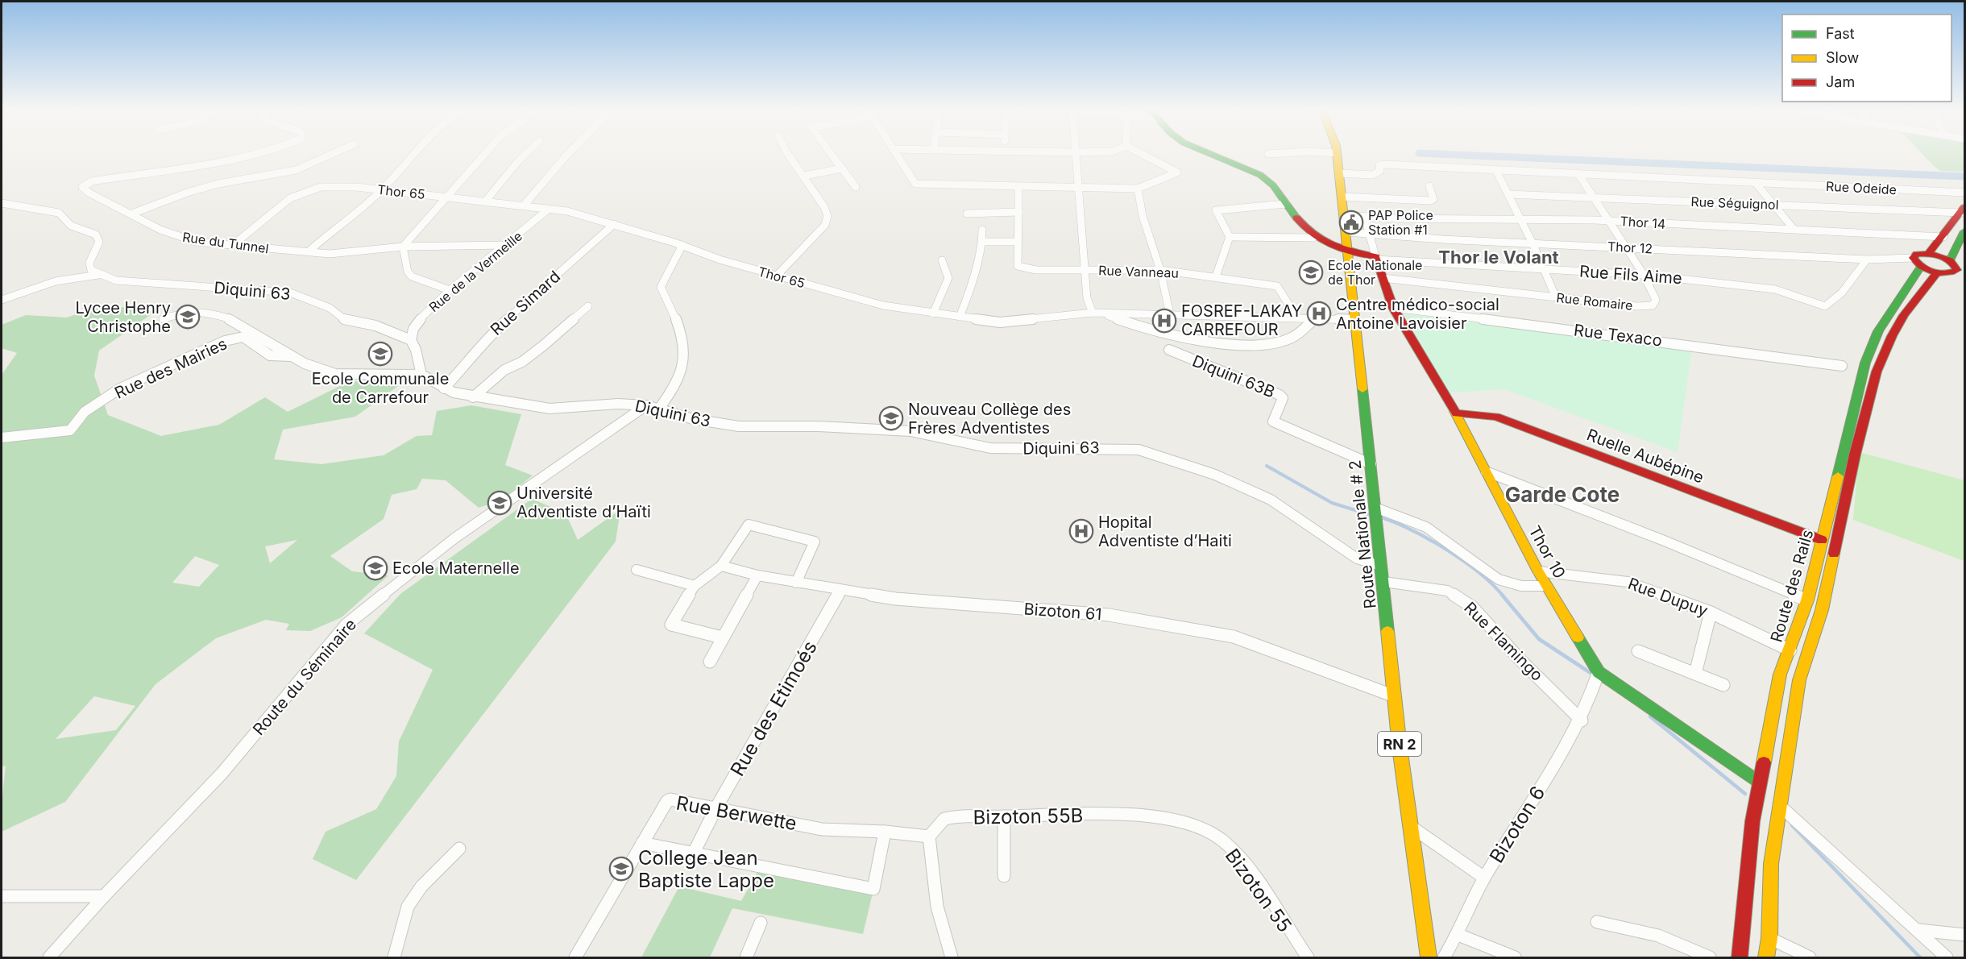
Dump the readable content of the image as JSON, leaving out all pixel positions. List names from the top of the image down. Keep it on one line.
{"streets":{"main road":["Ruelle Aubépine","Route Nationale # 2","Thor 10","Route des Rails","RN 2"],"street":["Rue Odeide","Thor 65","Rue Séguignol","Thor 14","Rue du Tunnel","Thor 12","Rue de la Vermeille","Rue Vanneau","Rue Fils Aime","Diquini 63","Rue Romaire","Rue Simard","Rue Texaco","Rue des Mairies","Diquini 63B","Rue Dupuy","Bizoton 61","Rue Flamingo","Route du Séminaire","Rue des Etimoés","Rue Berwette","Bizoton 55B","Bizoton 6","Bizoton 55"]},"crossings":[["Rue Odeide","Rue Romaire"],["Rue Odeide","Route Nationale # 2"],["Thor 65","Rue du Tunnel"],["Thor 65","Rue de la Vermeille"],["Thor 65","Rue Vanneau"],["Thor 65","Rue Simard"],["Thor 65","Route Nationale # 2"],["Rue Séguignol","Rue Romaire"],["Thor 14","Rue Romaire"],["Thor 14","Route Nationale # 2"],["Thor 14","Thor 10"],["Rue du Tunnel","Rue de la Vermeille"],["Thor 12","Rue Fils Aime"],["Thor 12","Rue Romaire"],["Thor 12","Route Nationale # 2"],["Thor 12","Thor 10"],["Rue de la Vermeille","Diquini 63"],["Rue Fils Aime","Rue Romaire"],["Rue Fils Aime","Thor 10"],["Diquini 63","Rue Simard"],["Diquini 63","Route Nationale # 2"],["Diquini 63","Route du Séminaire"],["Rue Romaire","Thor 10"],["Rue Texaco","Thor 10"],["Diquini 63B","Route Nationale # 2"],["Ruelle Aubépine","Thor 10"],["Ruelle Aubépine","Route des Rails"],["Route Nationale # 2","Bizoton 61"],["Route Nationale # 2","Rue Flamingo"],["Thor 10","Route des Rails"],["Thor 10","Rue Dupuy"],["Thor 10","Bizoton 6"],["Route des Rails","Rue Dupuy"],["Bizoton 61","Rue des Etimoés"],["Rue Flamingo","Bizoton 6"],["Rue des Etimoés","Rue Berwette"],["Rue Berwette","Bizoton 55B"],["Bizoton 55B","Bizoton 55"]],"districts":["Thor le Volant","Garde Cote"],"places":{"public building":["PAP Police Station #1"],"school or university":["Ecole Nationale de Thor","Lycee Henry Christophe","Ecole Communale de Carrefour","Nouveau Collège des Frères Adventistes","Université Adventiste d’Haïti","Ecole Maternelle","College Jean Baptiste Lappe"],"hospital":["Centre médico-social Antoine Lavoisier","FOSREF-LAKAY CARREFOUR","Hopital Adventiste d’Haiti"]},"legend":["Fast","Slow","Jam"]}
